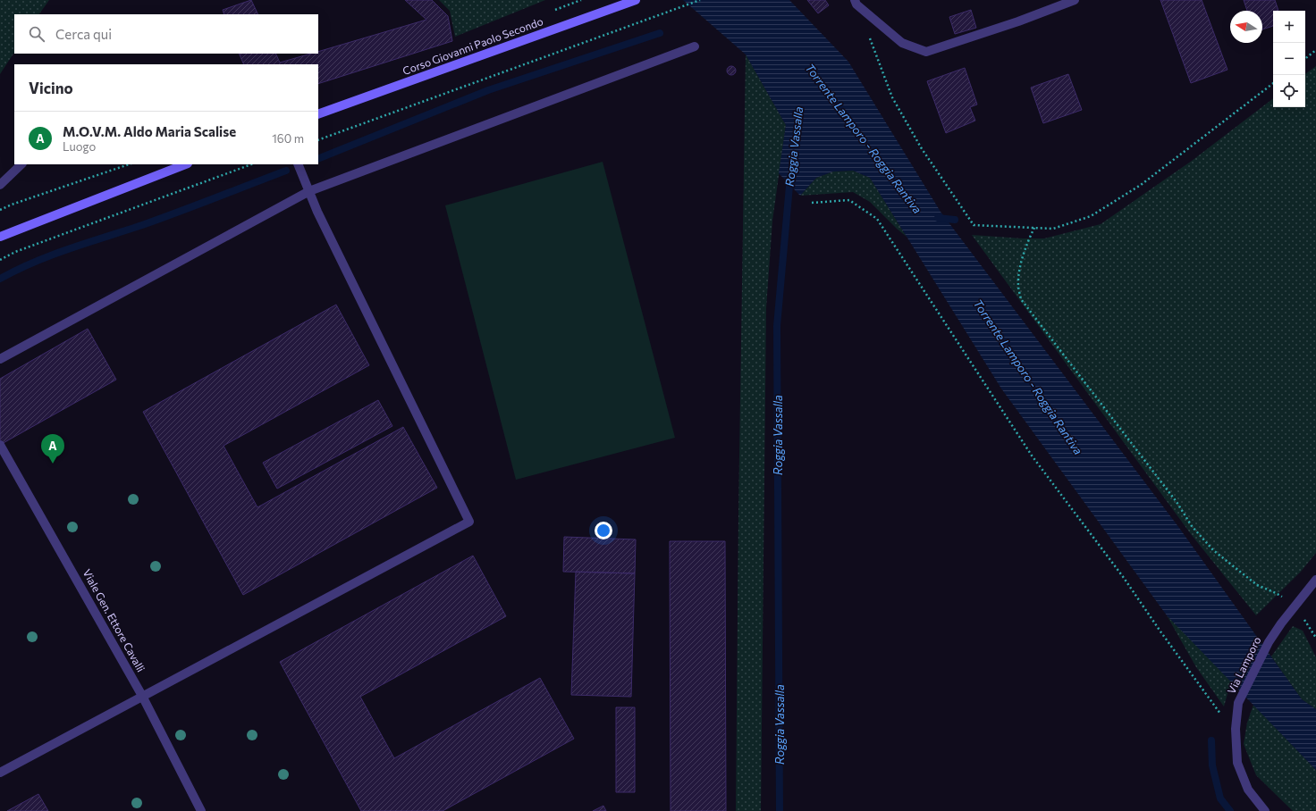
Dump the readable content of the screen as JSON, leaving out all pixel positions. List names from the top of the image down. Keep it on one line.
{"streets":{"main road":["Corso Giovanni Paolo Secondo"],"street":["Viale Gen. Ettore Cavalli","Via Lamporo"]},"water":["Torrente Lamporo - Roggia Rantiva","Roggia Vassalla"],"north":"left","page":{"map_buttons":["+","−"],"search":"Cerca qui","heading":"Vicino","list":[{"mark":"A","name":"M.O.V.M. Aldo Maria Scalise","note":"Luogo","value":"160 m"}],"pins":"A"}}
